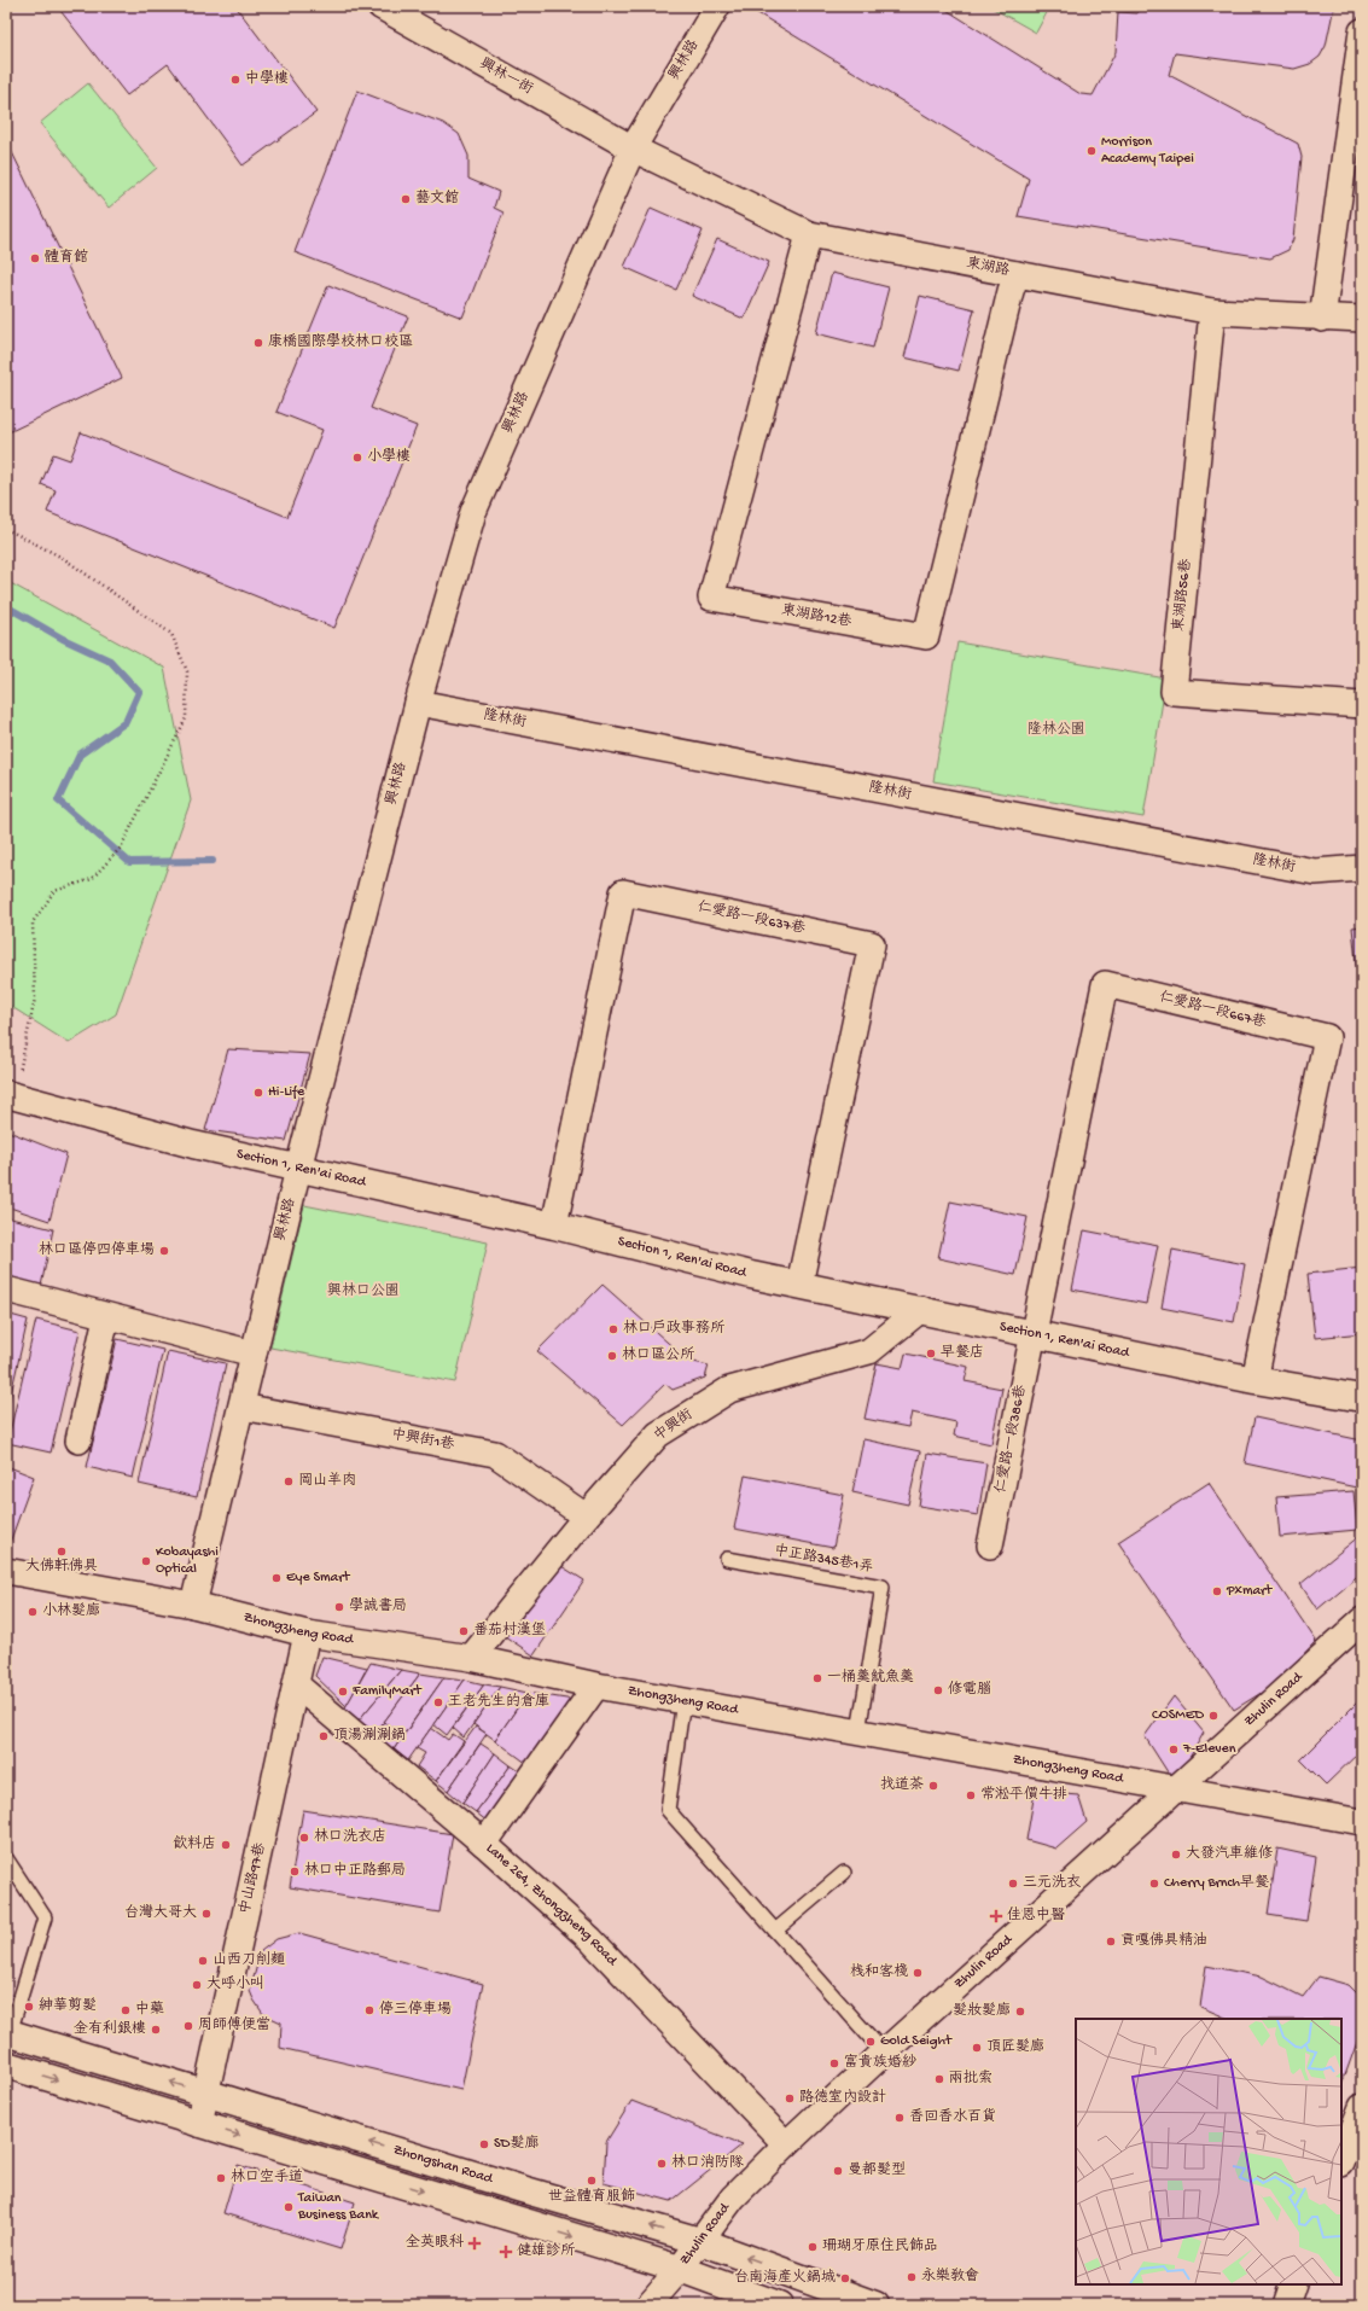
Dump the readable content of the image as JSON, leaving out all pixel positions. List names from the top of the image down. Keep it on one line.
{"streets":{"main road":["Section 1, Ren'ai Road","Zhongshan Road"],"street":["興林路","興林一街","東湖路","東湖路56巷","東湖路12巷","隆林街","仁愛路一段637巷","仁愛路一段667巷","中興街","仁愛路一段386巷","中興街1巷","Zhongzheng Road","Zhulin Road","中山路97巷","Lane 264, Zhongzheng Road"],"lane":["中正路345巷1弄"]},"crossings":[["興林路","興林一街"],["興林路","東湖路"],["興林路","隆林街"],["興林路","Section 1, Ren'ai Road"],["興林路","中興街1巷"],["興林路","Zhongzheng Road"],["興林一街","東湖路"],["東湖路","東湖路56巷"],["東湖路","東湖路12巷"],["仁愛路一段637巷","Section 1, Ren'ai Road"],["仁愛路一段667巷","Section 1, Ren'ai Road"],["仁愛路一段667巷","仁愛路一段386巷"],["Section 1, Ren'ai Road","中興街"],["Section 1, Ren'ai Road","仁愛路一段386巷"],["中興街","中興街1巷"],["中興街","Zhongzheng Road"],["中正路345巷1弄","Zhongzheng Road"],["Zhongzheng Road","Zhulin Road"],["Zhongzheng Road","中山路97巷"],["Zhulin Road","Lane 264, Zhongzheng Road"],["Zhulin Road","Zhongshan Road"],["中山路97巷","Lane 264, Zhongzheng Road"],["中山路97巷","Zhongshan Road"]],"parks":["隆林公園","興林口公園"],"places":{"other":["中學樓","Morrison Academy Taipei","藝文館","體育館","康橋國際學校林口校區","小學樓","Hi-Life","林口區停四停車場","林口戶政事務所","早餐店","林口區公所","岡山羊肉","大佛軒佛具","Kobayashi Optical","Eye Smart","Pxmart","學誠書局","小林髮廊","番茄村漢堡","一桶羹魷魚羹","修電腦","FamilyMart","王老先生的倉庫","COSMED","頂湯涮涮鍋","7-Eleven","找道茶","常淞平價牛排","林口洗衣店","飲料店","大發汽車維修","林口中正路郵局","三元洗衣","Cherry Brnch早餐","台灣大哥大","貢嘎佛具精油","山西刀削麵","栈和客棧","大呼小叫","紳華剪髮","中藥","停三停車場","髮妝髮廊","周師傅便當","金有利銀樓","Gold Seight","頂匠髮廊","富貴族婚紗","兩批索","路德室內設計","香回香水百貨","SD髮廊","林口消防隊","曼都髮型","林口空手道","世益體育服飾","Taiwan Business Bank","珊瑚牙原住民飾品","永樂教會","台南海產火鍋城"],"health":["佳恩中醫","全英眼科","健雄診所"]}}
